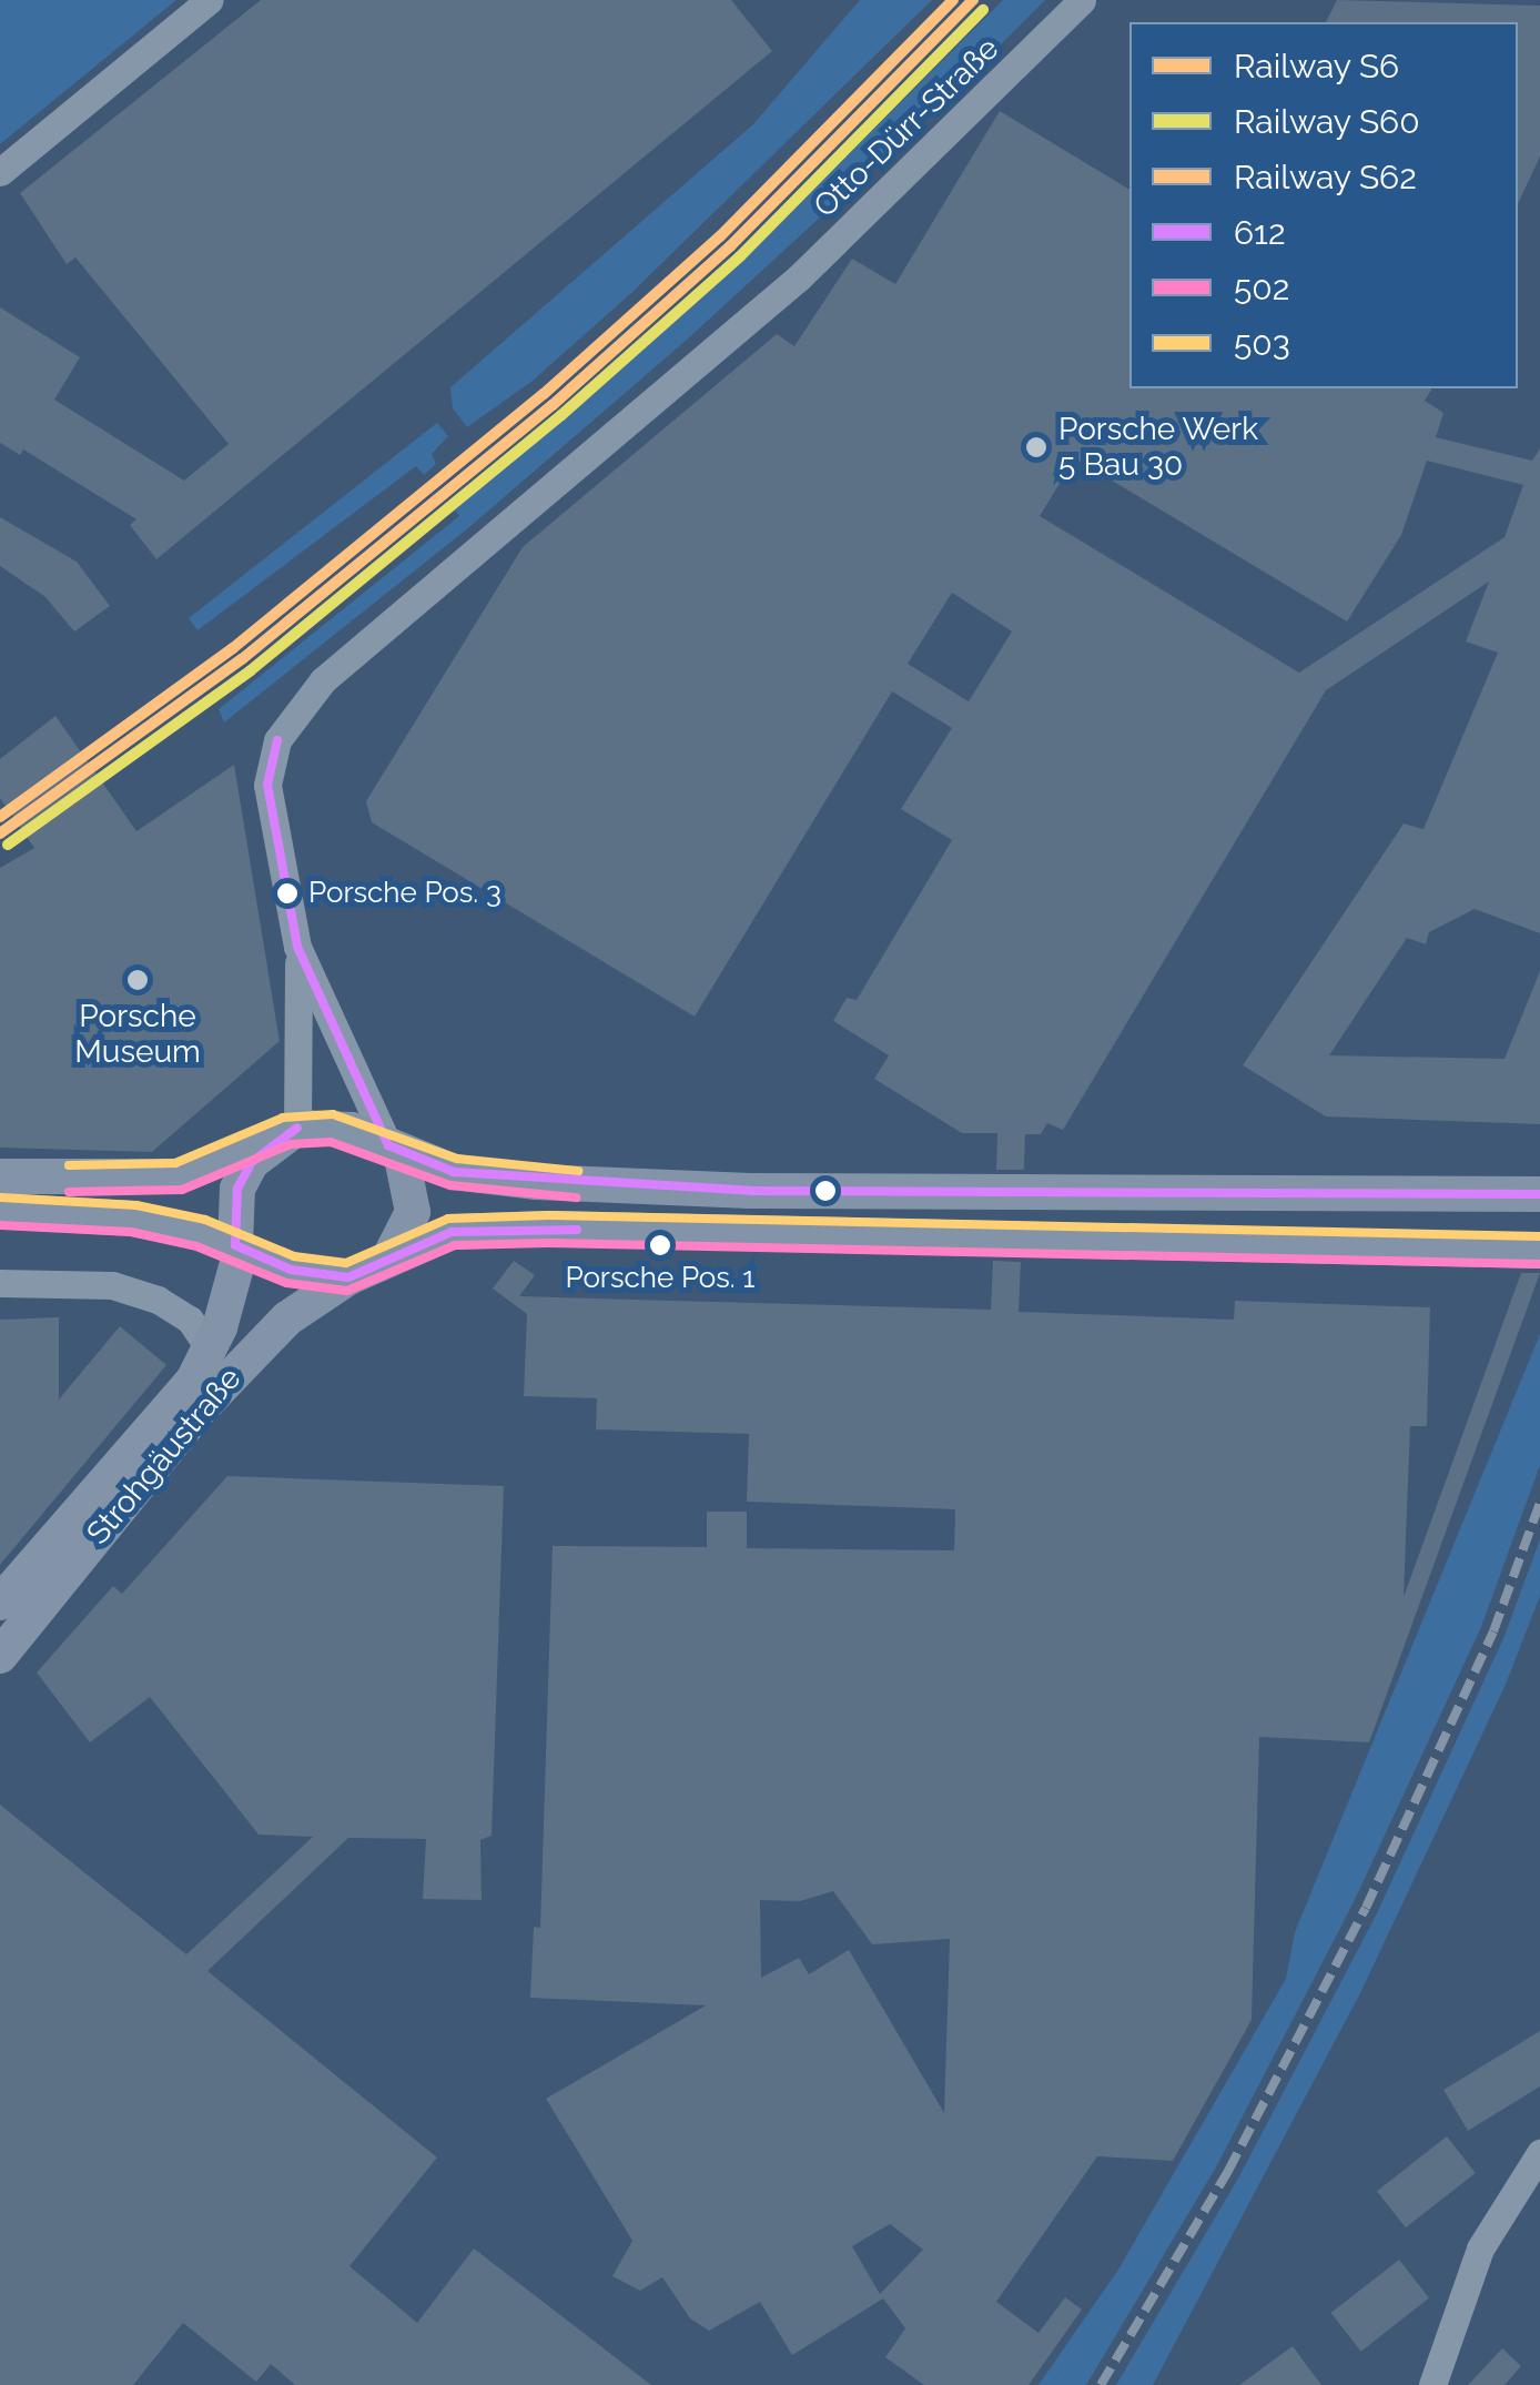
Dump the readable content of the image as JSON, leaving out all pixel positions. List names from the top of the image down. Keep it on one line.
{"streets":{"main road":["Strohgäustraße"],"street":["Otto-Dürr-Straße"]},"places":["Porsche Werk 5 Bau 30","Porsche Pos. 3","Porsche Museum","Porsche Pos. 1"],"lines":["rail line S6","rail line S62","rail line S60","transit line 612","transit line 503","transit line 502"],"legend":["Railway S6","Railway S60","Railway S62","612","502","503"]}
